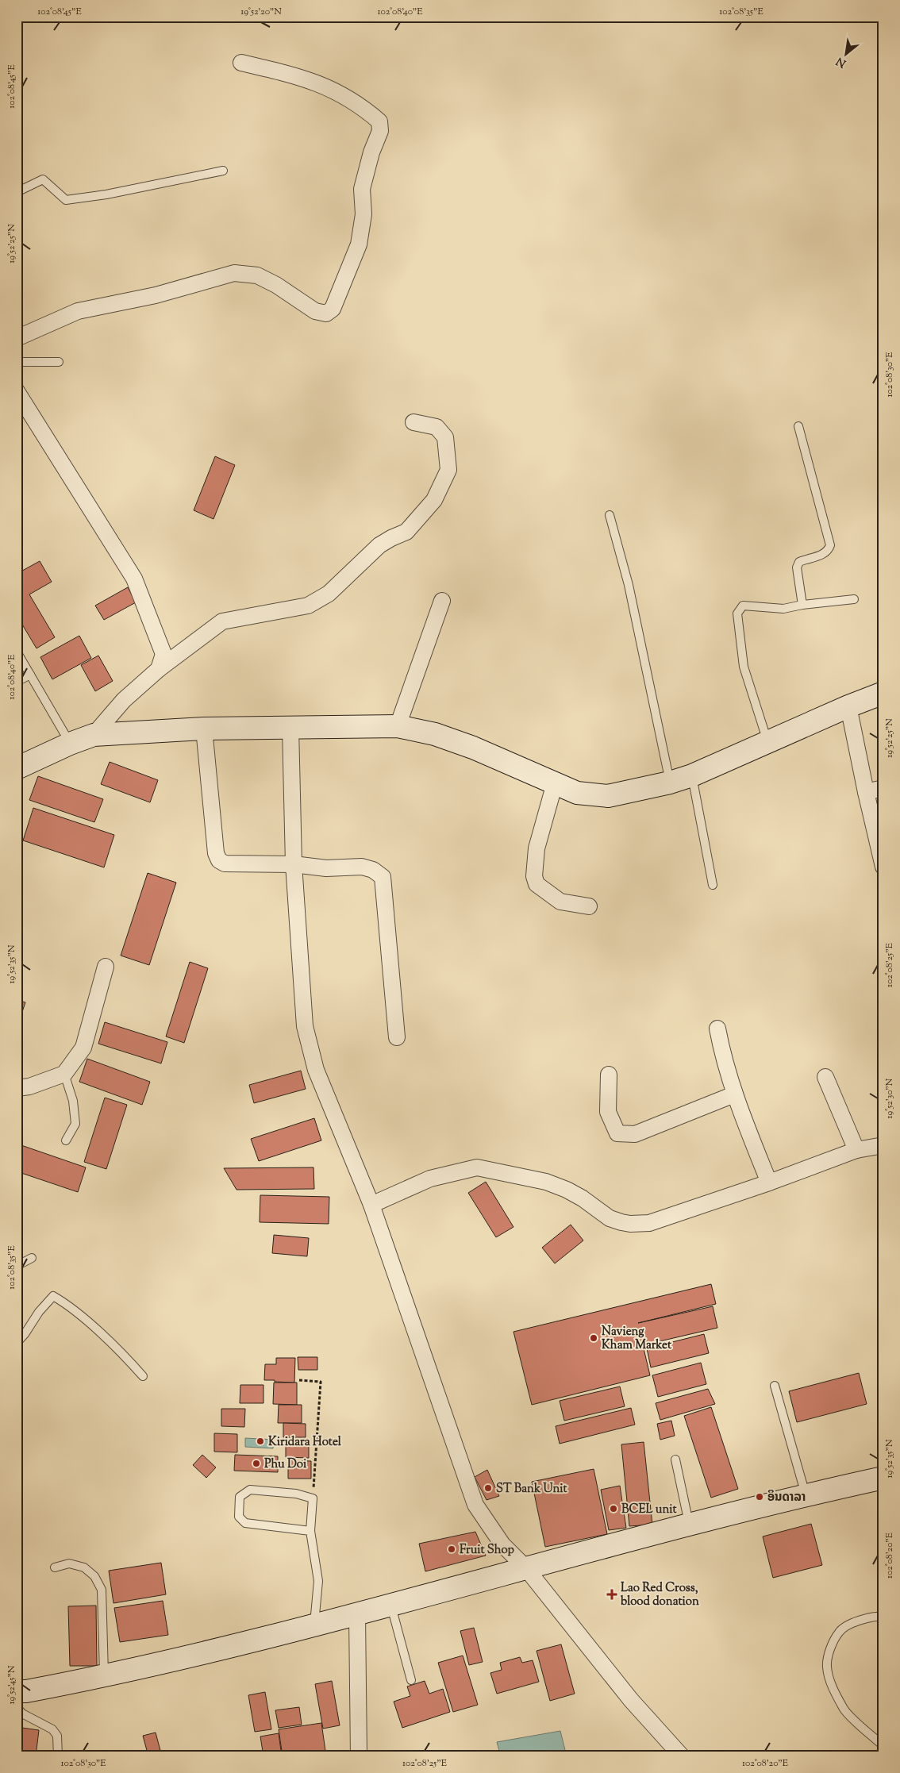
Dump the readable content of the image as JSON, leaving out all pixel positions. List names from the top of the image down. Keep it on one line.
{"places":{"other":["Navieng Kham Market","Kiridara Hotel","Phu Doi","ST Bank Unit","ອິນດາລາ","BCEL unit","Fruit Shop"],"health":["Lao Red Cross, blood donation"]},"north":"bottom left","coordinates":["102°08'45\"E","19°52'20\"N","102°08'40\"E","102°08'35\"E","19°52'25\"N","102°08'30\"E","19°52'35\"N","102°08'25\"E","19°52'30\"N","102°08'20\"E","19°52'45\"N"]}
